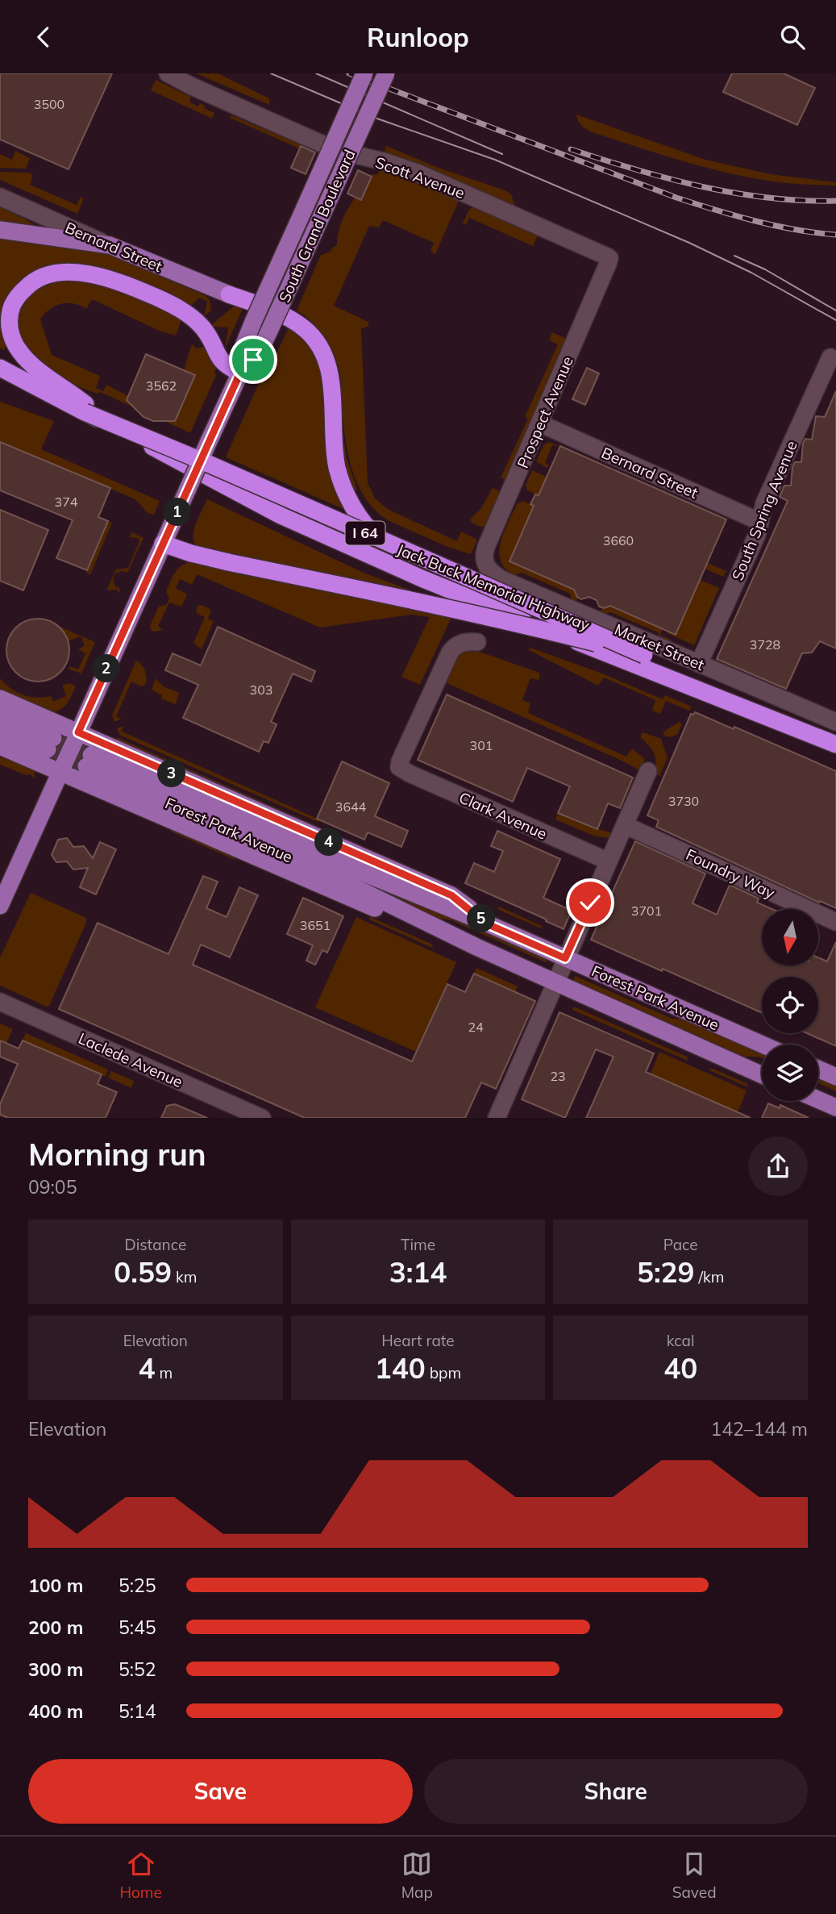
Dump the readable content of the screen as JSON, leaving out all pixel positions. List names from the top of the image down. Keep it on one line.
{"streets":{"highway":["I 64","Jack Buck Memorial Highway"],"main road":["South Grand Boulevard","Bernard Street","Forest Park Avenue"],"street":["Scott Avenue","Prospect Avenue","South Spring Avenue","Market Street","Clark Avenue","Foundry Way","Laclede Avenue"]},"crossings":[["Scott Avenue","Prospect Avenue"],["Bernard Street","Prospect Avenue"],["Bernard Street","South Spring Avenue"],["Prospect Avenue","Market Street"],["South Spring Avenue","Market Street"]],"house_numbers":["3500","3562","374","3660","3728","303","301","3730","3644","3701","3651","24","23"],"north":"bottom","page":{"header":"Runloop","pins":["1","2","3","4","5"],"heading":["Morning run","09:05"],"stats":[["Distance","0.59 km"],["Time","3:14"],["Pace","5:29 /km"],["Elevation","4 m"],["Heart rate","140 bpm"],["kcal","40"]],"chart":["Elevation","142–144 m"],"list":[{"name":"100 m","note":"5:25"},{"name":"200 m","note":"5:45"},{"name":"300 m","note":"5:52"},{"name":"400 m","note":"5:14"}],"buttons":["Save","Share"],"tabs":["Home","Map","Saved"]}}
